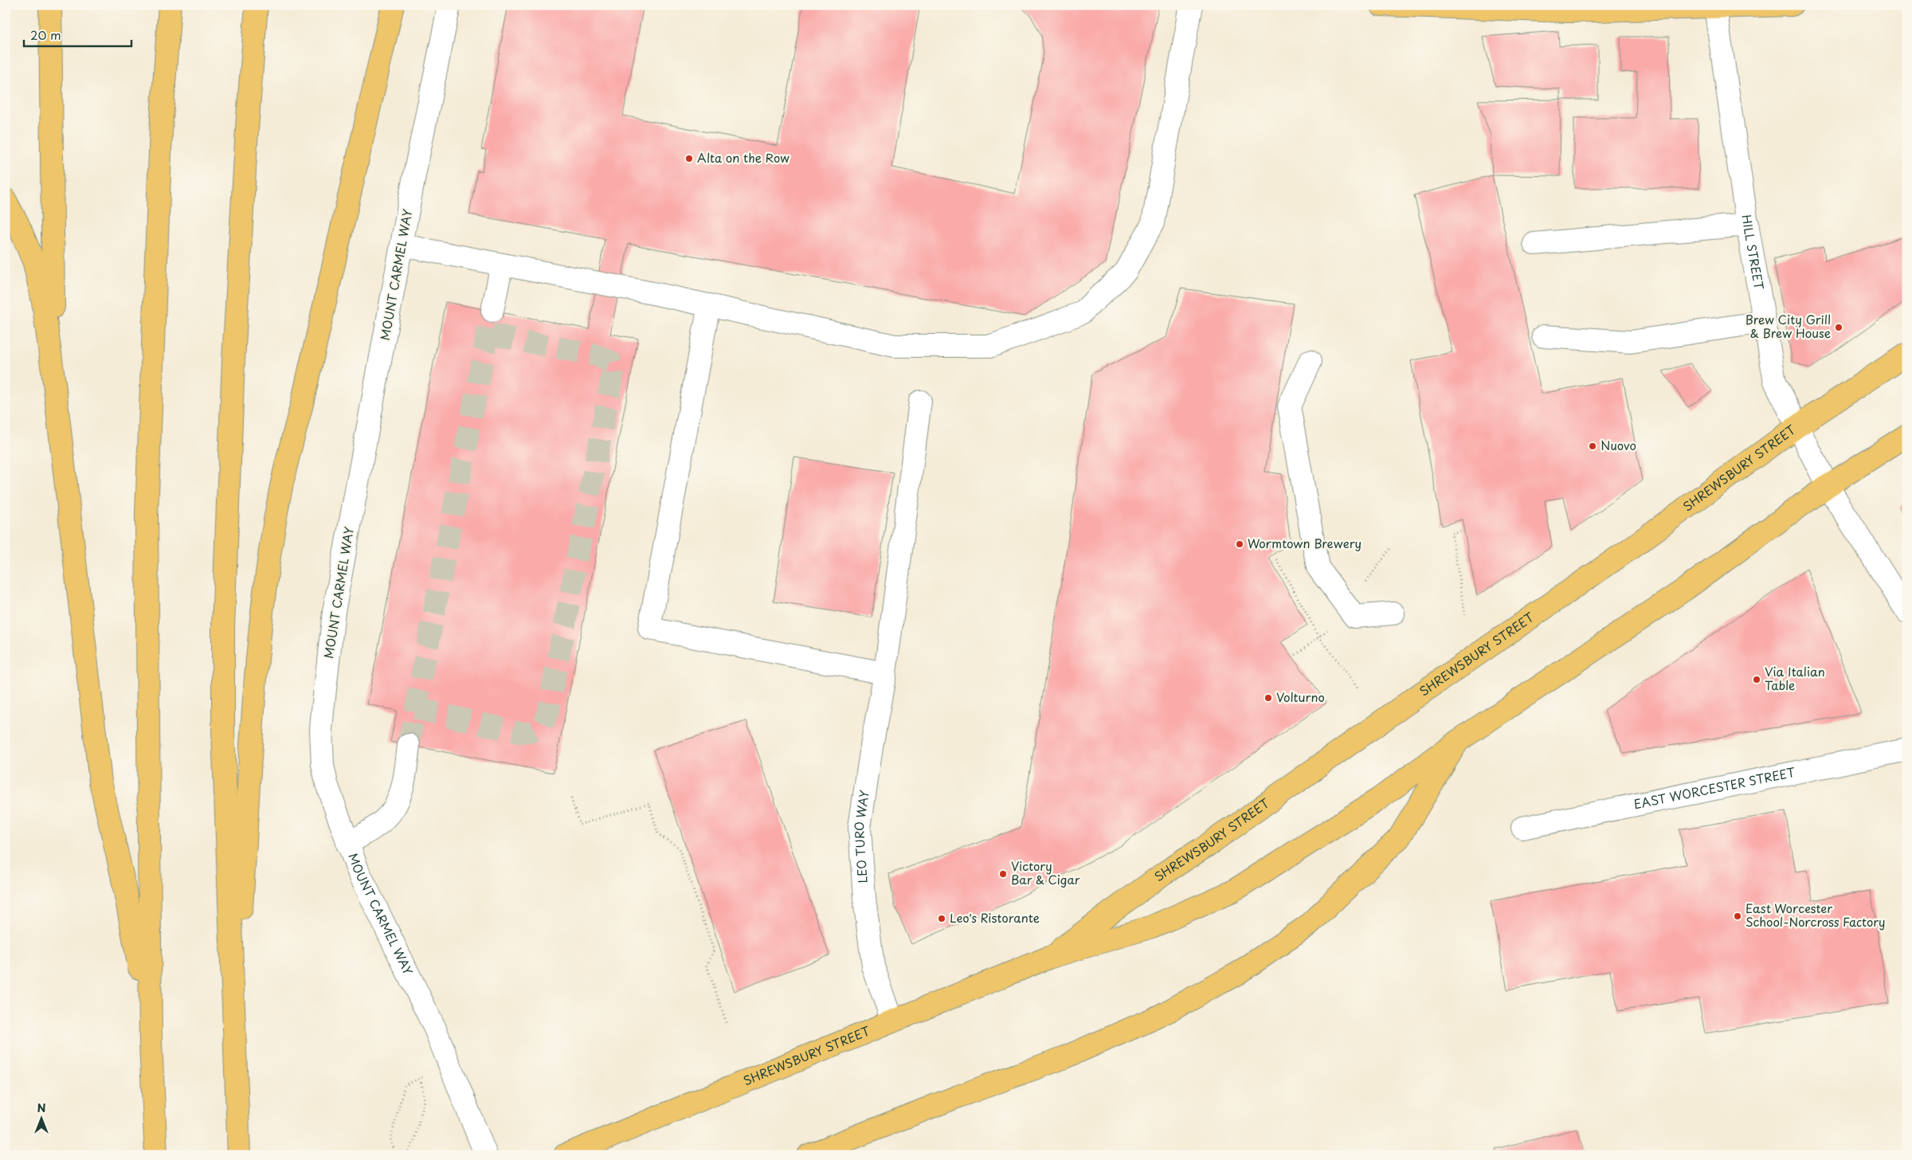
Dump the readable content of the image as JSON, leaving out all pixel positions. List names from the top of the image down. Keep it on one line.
{"streets":{"main road":["SHREWSBURY STREET"],"street":["HILL STREET","MOUNT CARMEL WAY","EAST WORCESTER STREET","LEO TURO WAY"]},"crossings":[["HILL STREET","SHREWSBURY STREET"],["SHREWSBURY STREET","LEO TURO WAY"]],"places":["Alta on the Row","Brew City Grill & Brew House","Nuovo","Wormtown Brewery","Via Italian Table","Volturno","Victory Bar & Cigar","East Worcester School-Norcross Factory","Leo's Ristorante"],"scale_bar":"20 m","north":"top"}
